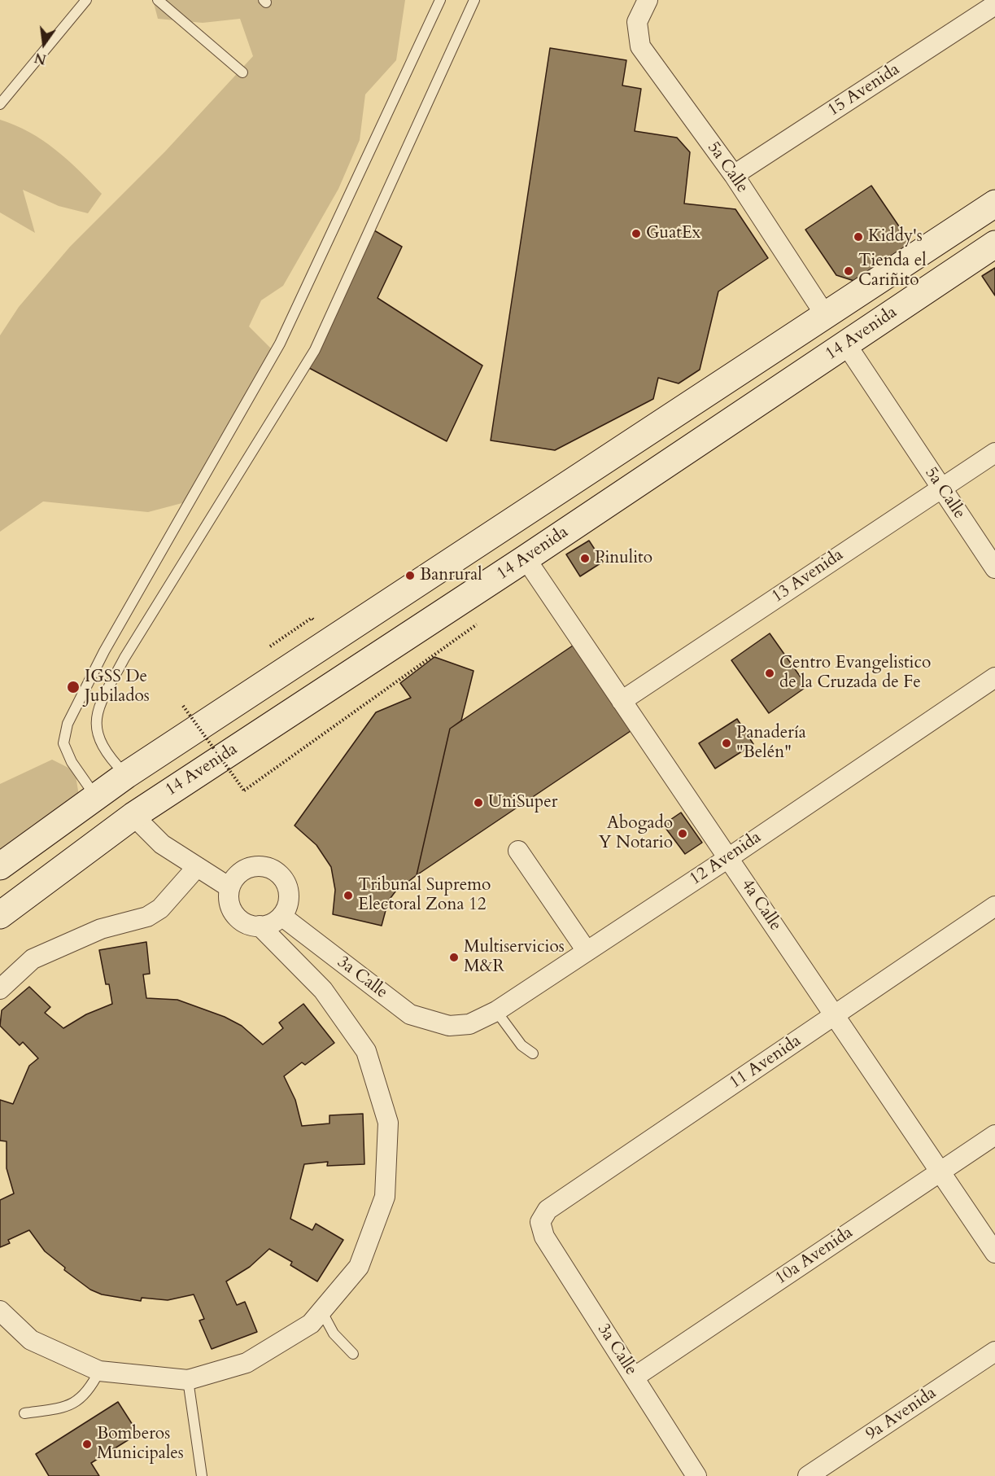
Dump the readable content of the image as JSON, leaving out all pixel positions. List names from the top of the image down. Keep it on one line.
{"streets":{"main road":["14 Avenida"],"street":["15 Avenida","5a Calle","13 Avenida","12 Avenida","4a Calle","3a Calle","11 Avenida","10a Avenida","9a Avenida"]},"crossings":[["15 Avenida","5a Calle"],["5a Calle","14 Avenida"],["5a Calle","13 Avenida"],["14 Avenida","4a Calle"],["13 Avenida","4a Calle"],["12 Avenida","4a Calle"],["12 Avenida","3a Calle"],["4a Calle","11 Avenida"],["4a Calle","10a Avenida"],["3a Calle","11 Avenida"],["3a Calle","10a Avenida"]],"places":["GuatEx","Kiddy's","Tienda el Cariñito","Pinulito","Banrural","Centro Evangelistico de la Cruzada de Fe","IGSS De Jubilados","Panadería \"Belén\"","UniSuper","Abogado Y Notario","Tribunal Supremo Electoral Zona 12","Multiservicios M&R","Bomberos Municipales"],"north":"bottom"}
